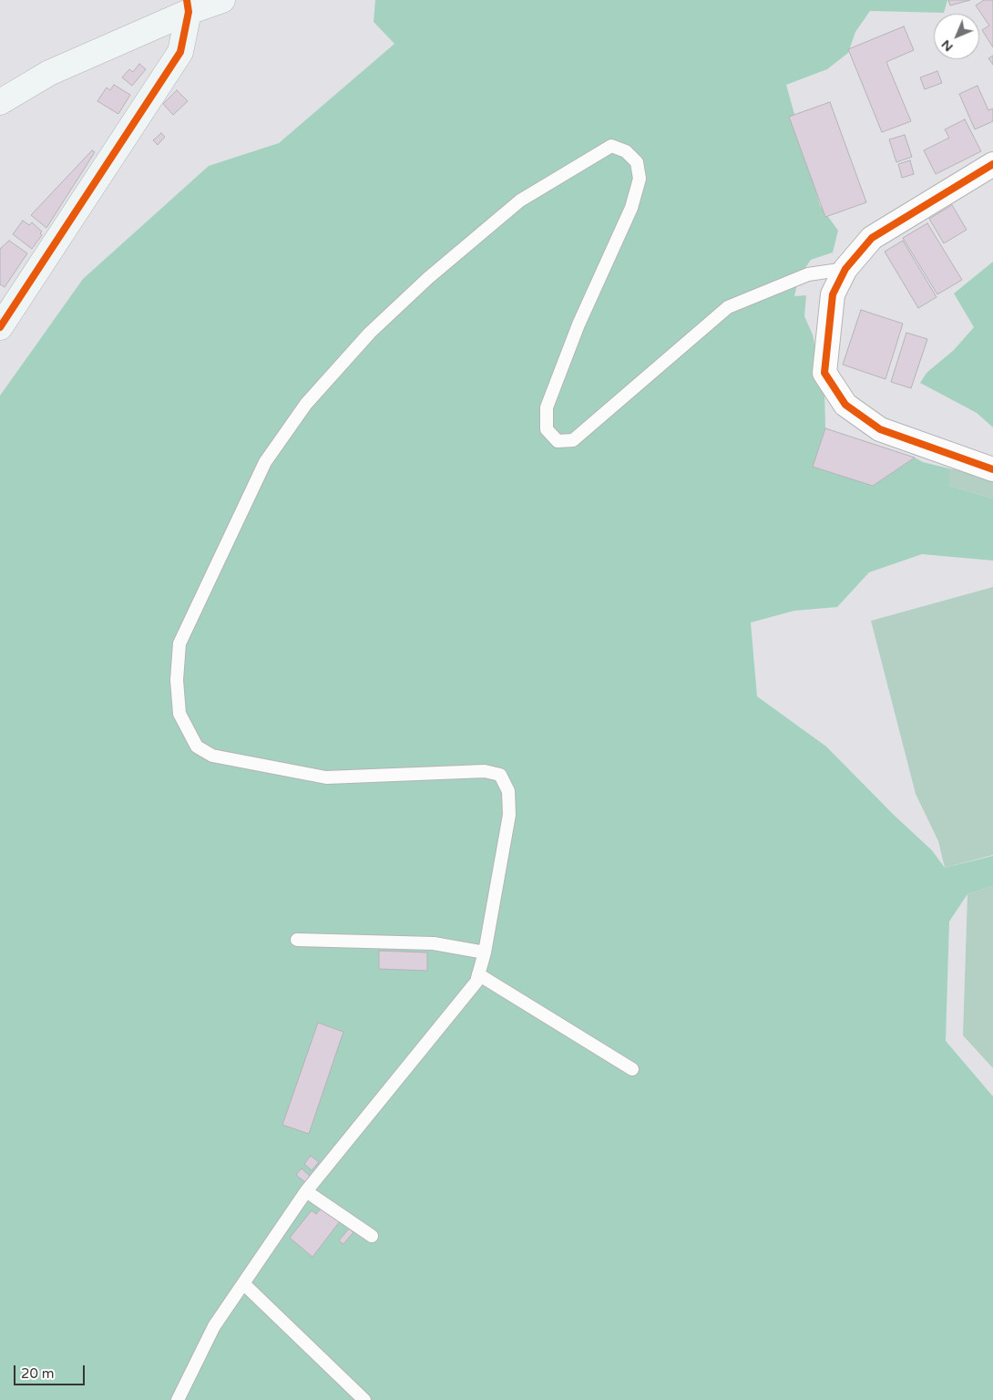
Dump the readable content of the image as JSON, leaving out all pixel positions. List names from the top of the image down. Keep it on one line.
{"scale_bar":"20 m","north":"bottom left"}
